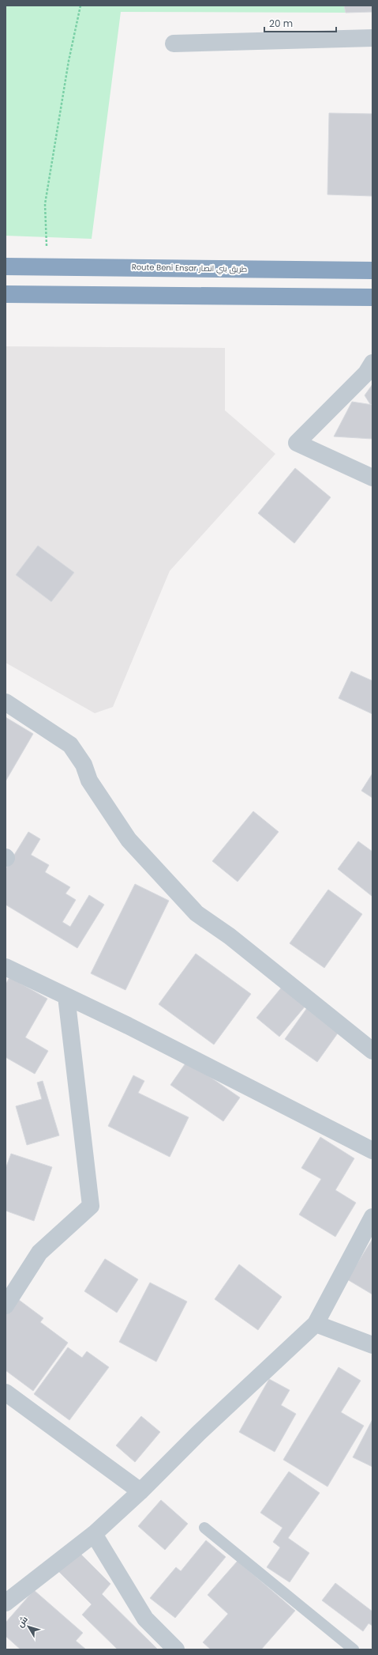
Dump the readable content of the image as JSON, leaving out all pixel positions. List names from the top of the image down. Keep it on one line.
{"streets":{"highway":["Route Beni Ensar طريق بني انصار"]},"scale_bar":"20 m","north":"top left"}
